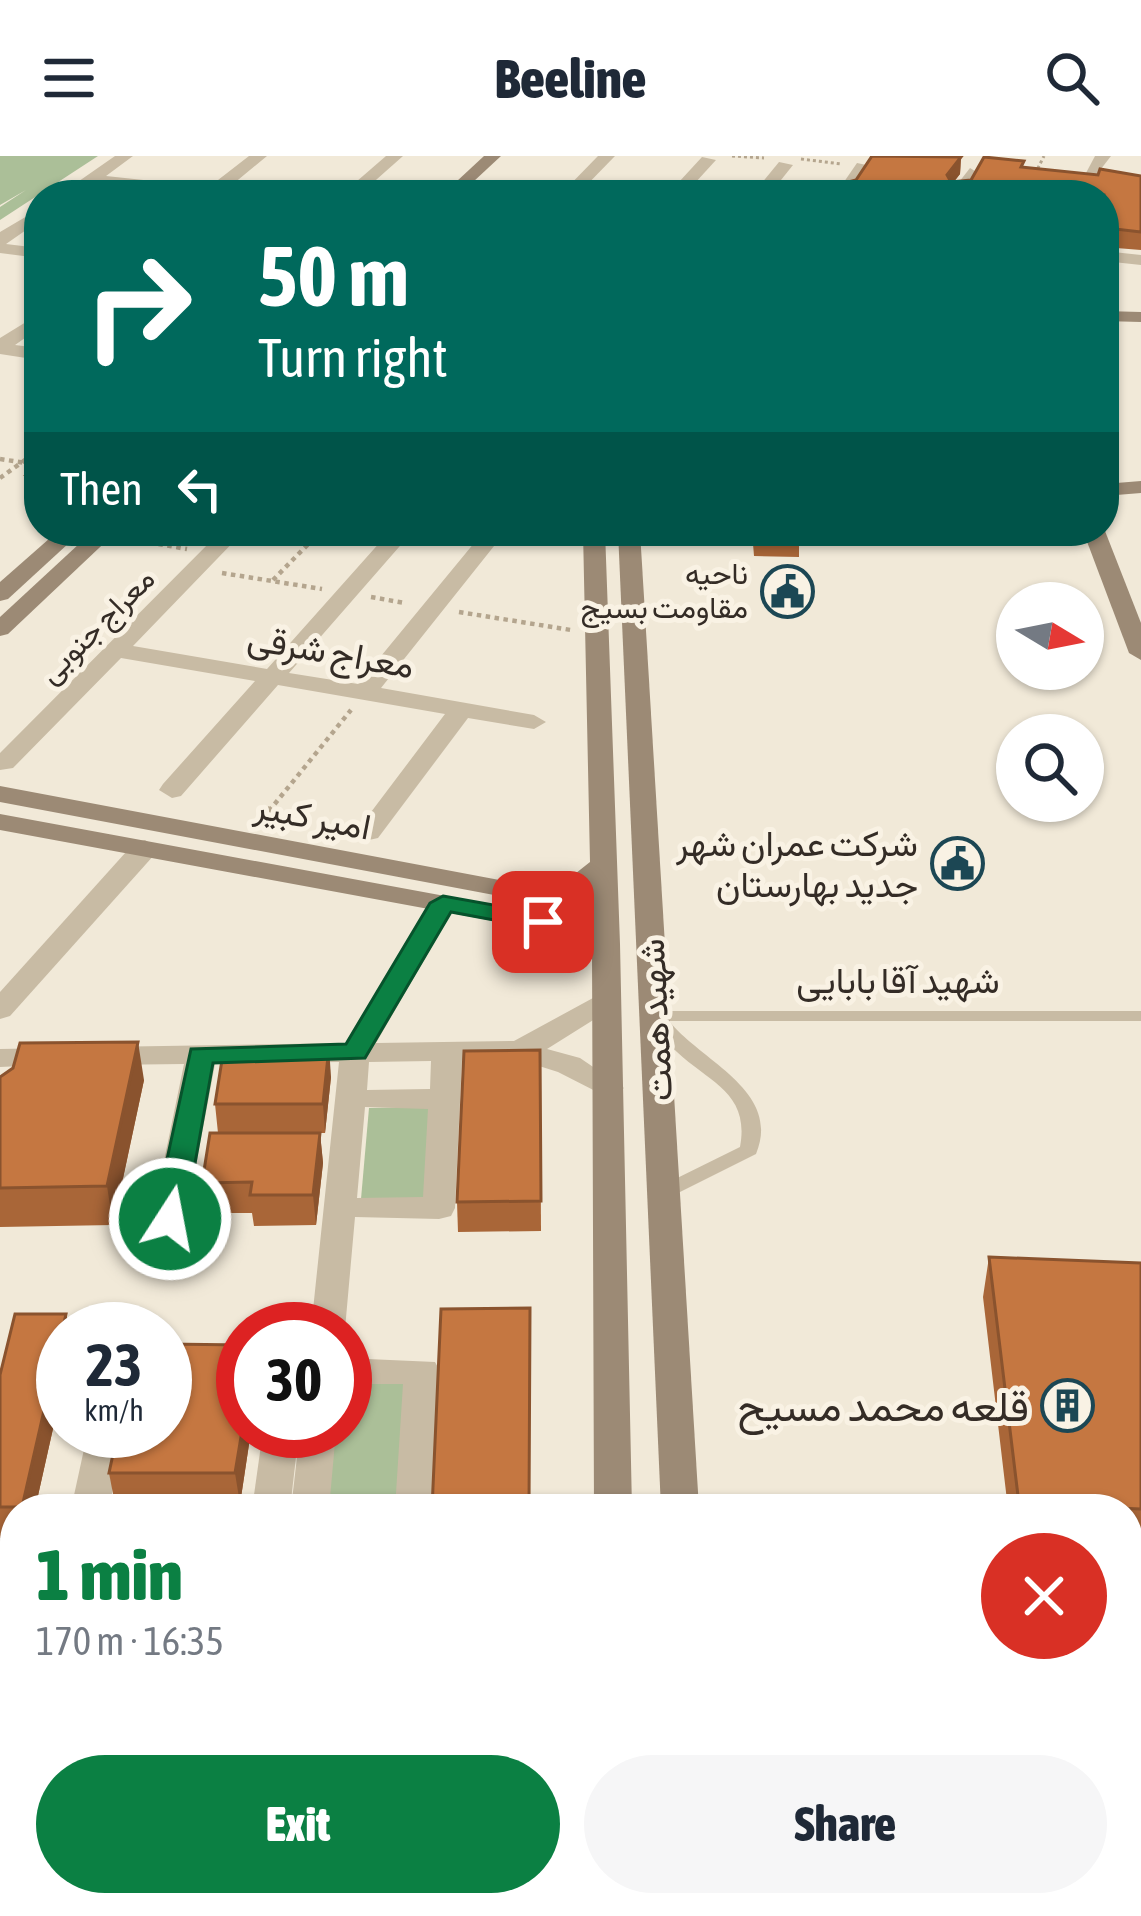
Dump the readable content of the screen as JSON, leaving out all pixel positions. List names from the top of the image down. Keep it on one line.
{"streets":{"street":["معراج جنوبی","معراج شرقی","امیر کبیر","شهید همت"],"lane":["شهید آقا بابایی"]},"crossings":[["معراج جنوبی","معراج شرقی"],["امیر کبیر","شهید همت"],["شهید آقا بابایی","شهید همت"]],"places":{"public building":["ناحیه مقاومت بسیج","شرکت عمران شهر جدید بهارستان"],"building":["قلعه محمد مسیح"]},"north":"right","page":{"header":"Beeline","turn":["50 m","Turn right"],"then":"Then","speed":"23 km/h","limit":"30","heading":["1 min","170 m · 16:35"],"buttons":["Exit","Share"]}}
